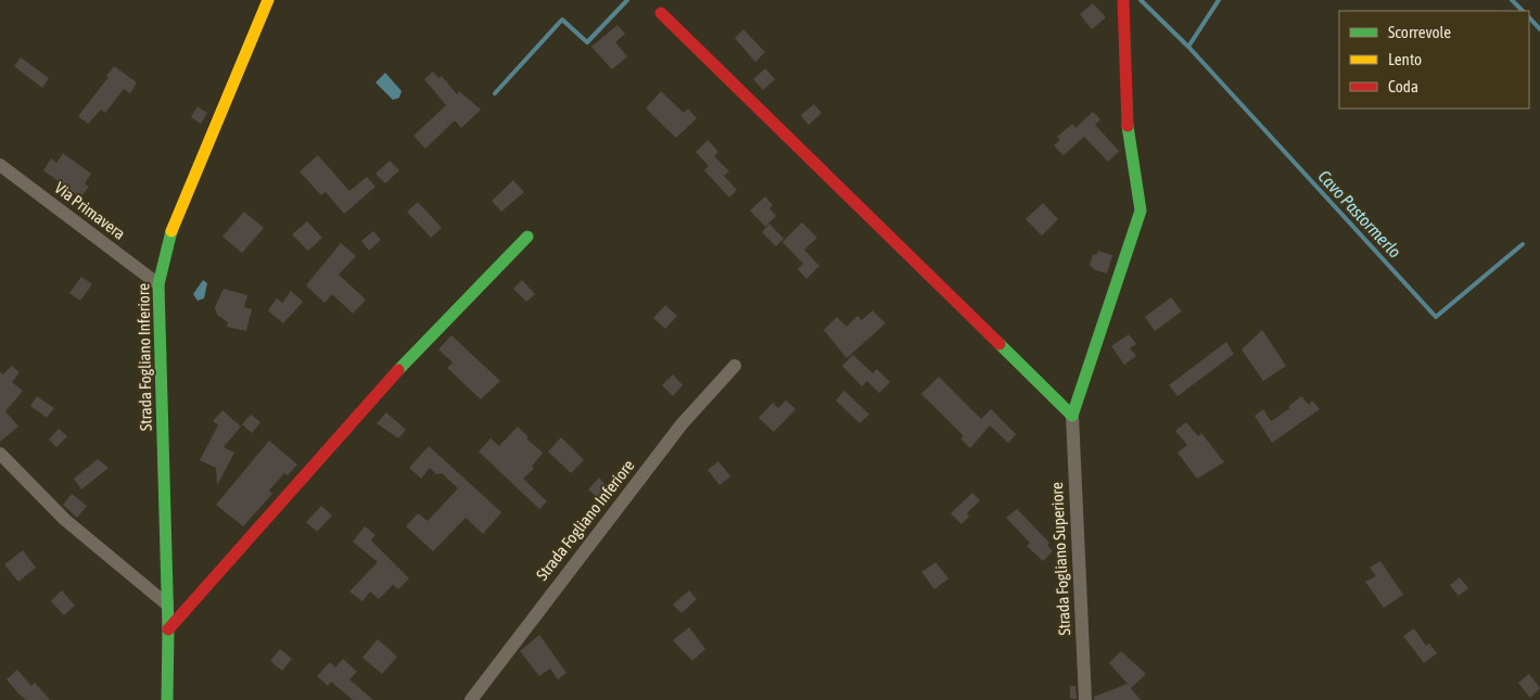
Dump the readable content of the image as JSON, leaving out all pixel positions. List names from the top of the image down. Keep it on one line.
{"streets":{"street":["Via Primavera","Strada Fogliano Inferiore","Strada Fogliano Superiore"]},"crossings":[["Via Primavera","Strada Fogliano Inferiore"]],"water":["Cavo Pastormerlo"],"legend":["Scorrevole","Lento","Coda"]}
